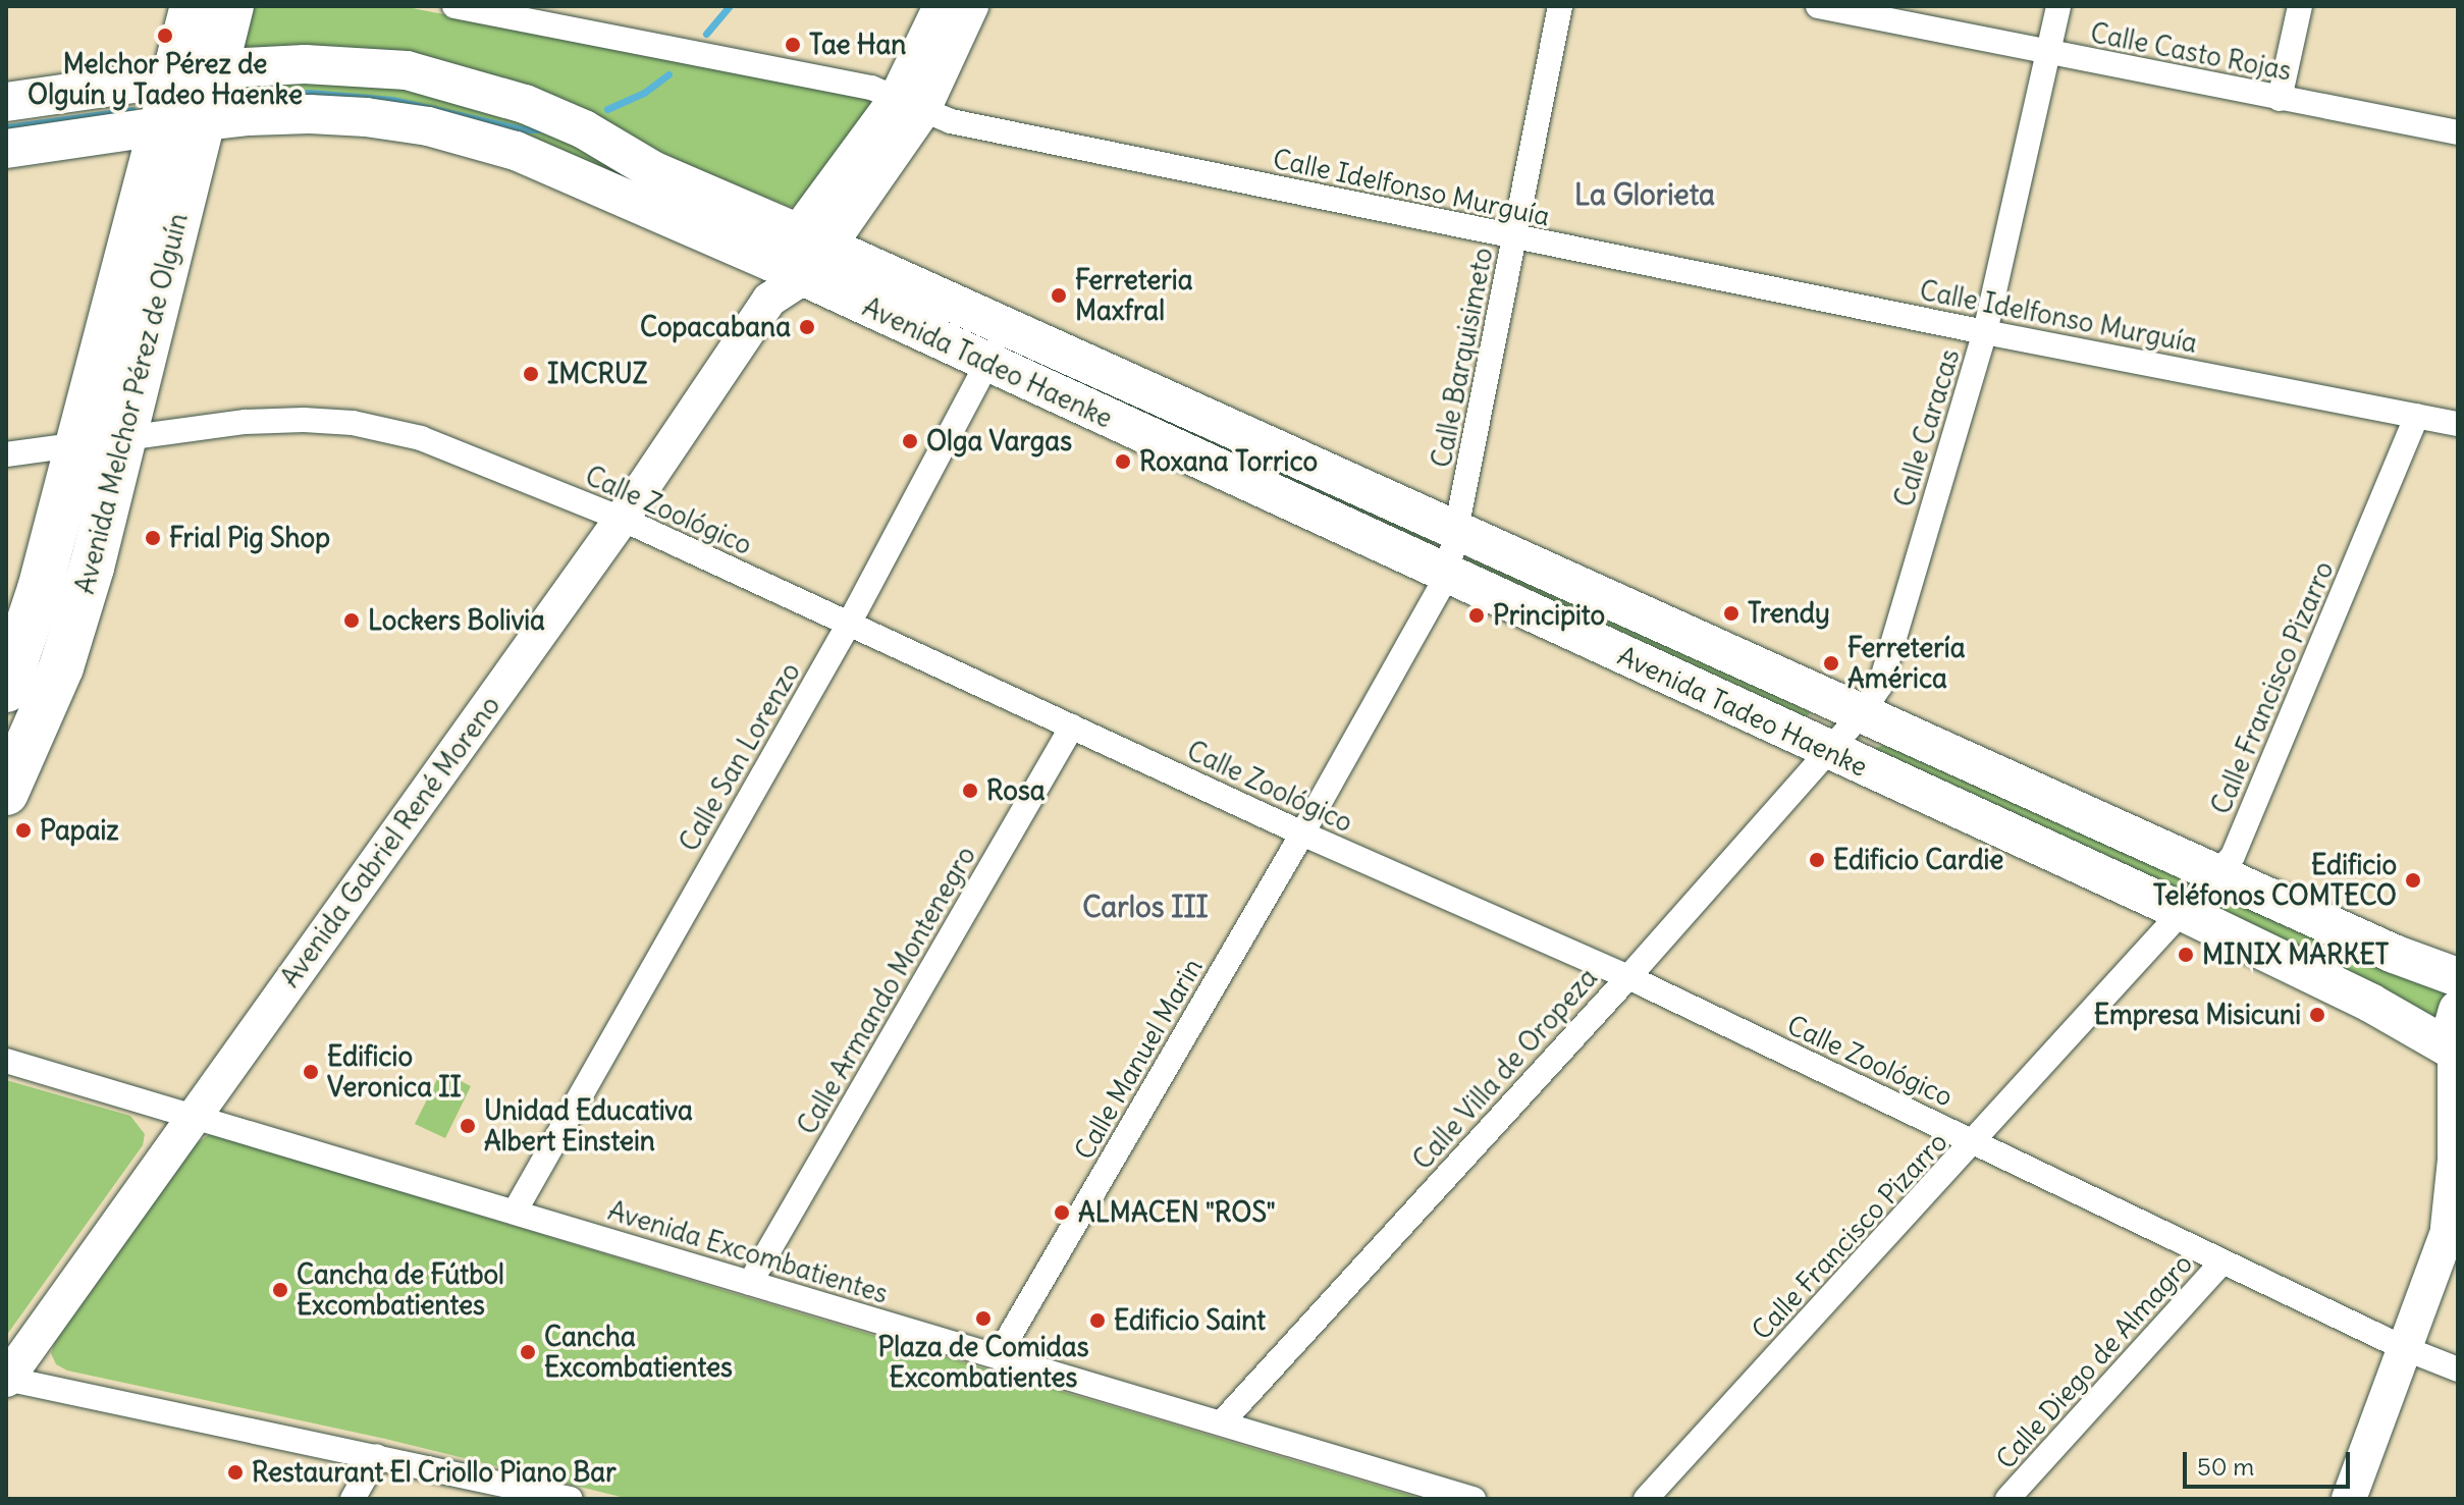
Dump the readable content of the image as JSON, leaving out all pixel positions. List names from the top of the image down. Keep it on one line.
{"streets":{"highway":["Avenida Melchor Pérez de Olguín"],"main road":["Avenida Tadeo Haenke"],"street":["Calle Casto Rojas","Calle Idelfonso Murguía","Calle Barquisimeto","Calle Caracas","Calle Zoológico","Calle Francisco Pizarro","Calle San Lorenzo","Avenida Gabriel René Moreno","Calle Armando Montenegro","Calle Manuel Marin","Calle Villa de Oropeza","Avenida Excombatientes","Calle Diego de Almagro"]},"crossings":[["Calle Casto Rojas","Calle Caracas"],["Calle Idelfonso Murguía","Calle Barquisimeto"],["Calle Idelfonso Murguía","Calle Caracas"],["Calle Idelfonso Murguía","Calle Francisco Pizarro"],["Calle Idelfonso Murguía","Avenida Gabriel René Moreno"],["Calle Barquisimeto","Avenida Tadeo Haenke"],["Calle Barquisimeto","Calle Manuel Marin"],["Avenida Tadeo Haenke","Avenida Melchor Pérez de Olguín"],["Avenida Tadeo Haenke","Calle Caracas"],["Avenida Tadeo Haenke","Calle Francisco Pizarro"],["Avenida Tadeo Haenke","Calle San Lorenzo"],["Avenida Tadeo Haenke","Avenida Gabriel René Moreno"],["Avenida Tadeo Haenke","Calle Manuel Marin"],["Avenida Tadeo Haenke","Calle Villa de Oropeza"],["Avenida Melchor Pérez de Olguín","Calle Zoológico"],["Calle Caracas","Calle Villa de Oropeza"],["Calle Zoológico","Calle Francisco Pizarro"],["Calle Zoológico","Calle San Lorenzo"],["Calle Zoológico","Avenida Gabriel René Moreno"],["Calle Zoológico","Calle Armando Montenegro"],["Calle Zoológico","Calle Manuel Marin"],["Calle Zoológico","Calle Villa de Oropeza"],["Calle Zoológico","Calle Diego de Almagro"],["Calle San Lorenzo","Avenida Excombatientes"],["Avenida Gabriel René Moreno","Avenida Excombatientes"],["Calle Armando Montenegro","Avenida Excombatientes"],["Calle Manuel Marin","Avenida Excombatientes"],["Calle Villa de Oropeza","Avenida Excombatientes"]],"districts":["La Glorieta","Carlos III"],"places":["Melchor Pérez de Olguín y Tadeo Haenke","Tae Han","Ferreteria Maxfral","Copacabana","IMCRUZ","Olga Vargas","Roxana Torrico","Frial Pig Shop","Trendy","Principito","Lockers Bolivia","Ferretería América","Rosa","Papaiz","Edificio Cardie","Edificio Teléfonos COMTECO","MINIX MARKET","Empresa Misicuni","Edificio Veronica II","Unidad Educativa Albert Einstein","ALMACEN \"ROS\"","Cancha de Fútbol Excombatientes","Plaza de Comidas Excombatientes","Edificio Saint","Cancha Excombatientes","Restaurant El Criollo Piano Bar"],"scale_bar":"50 m"}
